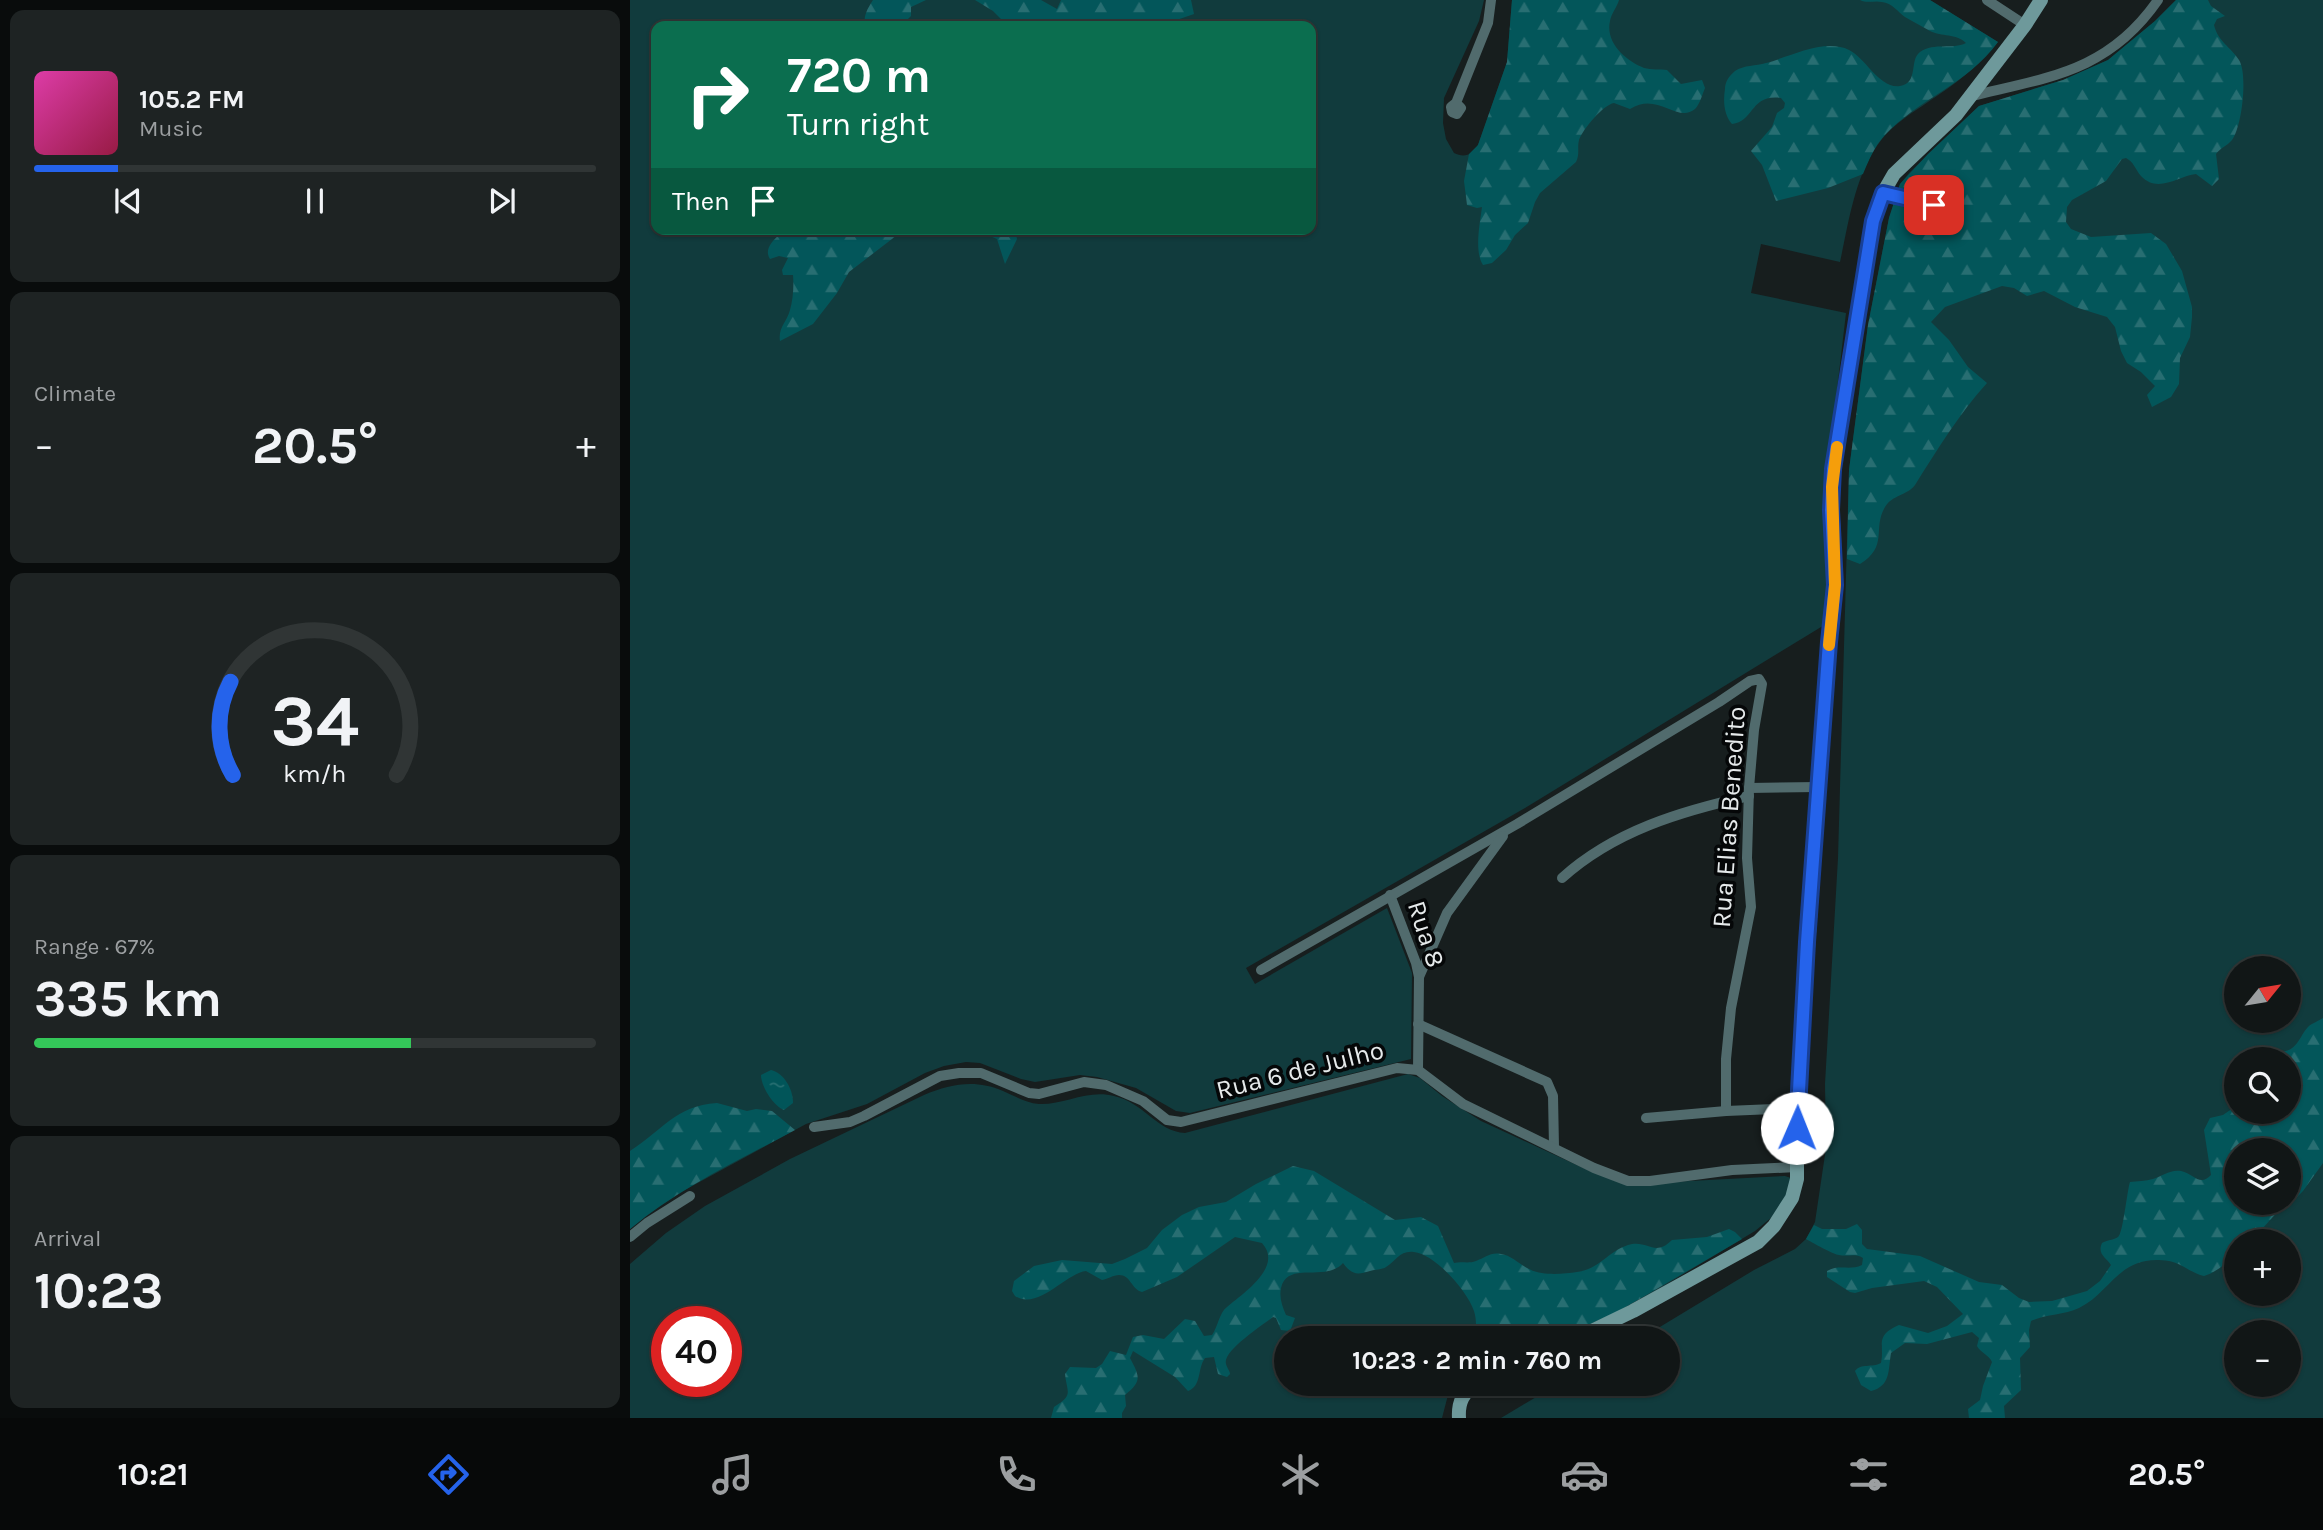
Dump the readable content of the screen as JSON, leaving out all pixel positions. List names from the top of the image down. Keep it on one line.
{"streets":{"street":["Rua Elias Benedito","Rua 8","Rua 6 de Julho"]},"crossings":[["Rua 8","Rua 6 de Julho"]],"north":"top right","page":{"turn":["720 m","Turn right"],"song":["105.2 FM","Music"],"then":"Then","tile":["Climate",["Range · 67%","335 km"],["Arrival","10:23"]],"heat":["−","20.5°","+"],"map_buttons":["+","−"],"limit":"40","trip":"10:23 · 2 min · 760 m","tabs":["10:21","20.5°"],"gauge":["34","km/h"]}}
